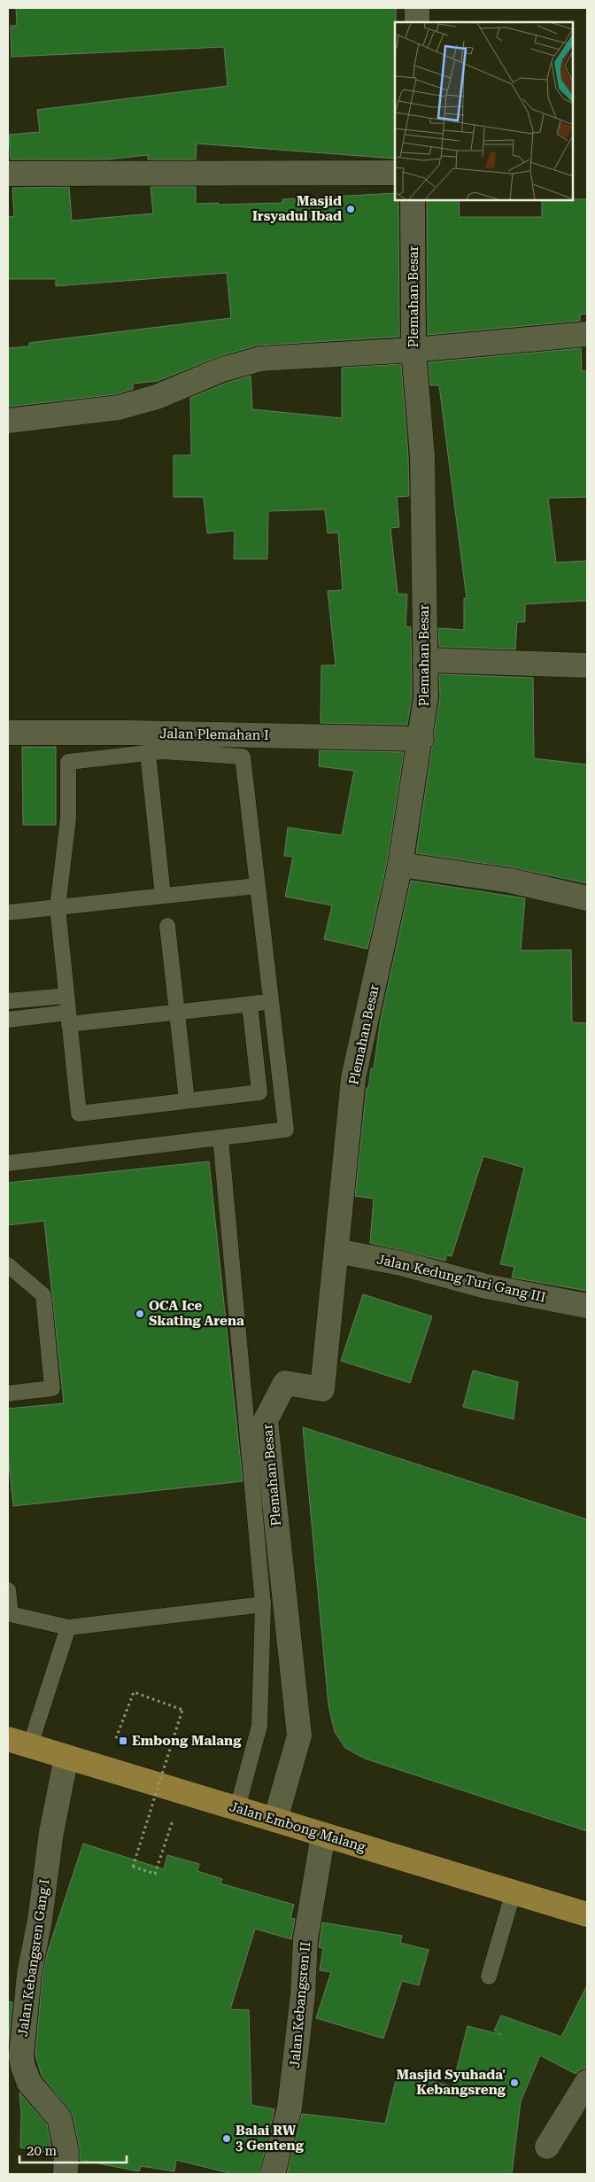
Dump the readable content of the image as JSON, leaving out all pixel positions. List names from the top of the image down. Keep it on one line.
{"streets":{"main road":["Jalan Embong Malang"],"street":["Plemahan Besar","Jalan Plemahan I","Jalan Kedung Turi Gang III","Jalan Kebangsren Gang I","Jalan Kebangsren II"]},"crossings":[["Plemahan Besar","Jalan Plemahan I"],["Plemahan Besar","Jalan Kedung Turi Gang III"],["Plemahan Besar","Jalan Embong Malang"],["Jalan Embong Malang","Jalan Kebangsren Gang I"],["Jalan Embong Malang","Jalan Kebangsren II"]],"places":{"other":["Masjid Irsyadul Ibad","OCA Ice Skating Arena","Masjid Syuhada' Kebangsreng","Balai RW 3 Genteng"],"transit":["Embong Malang"]},"scale_bar":"20 m"}
